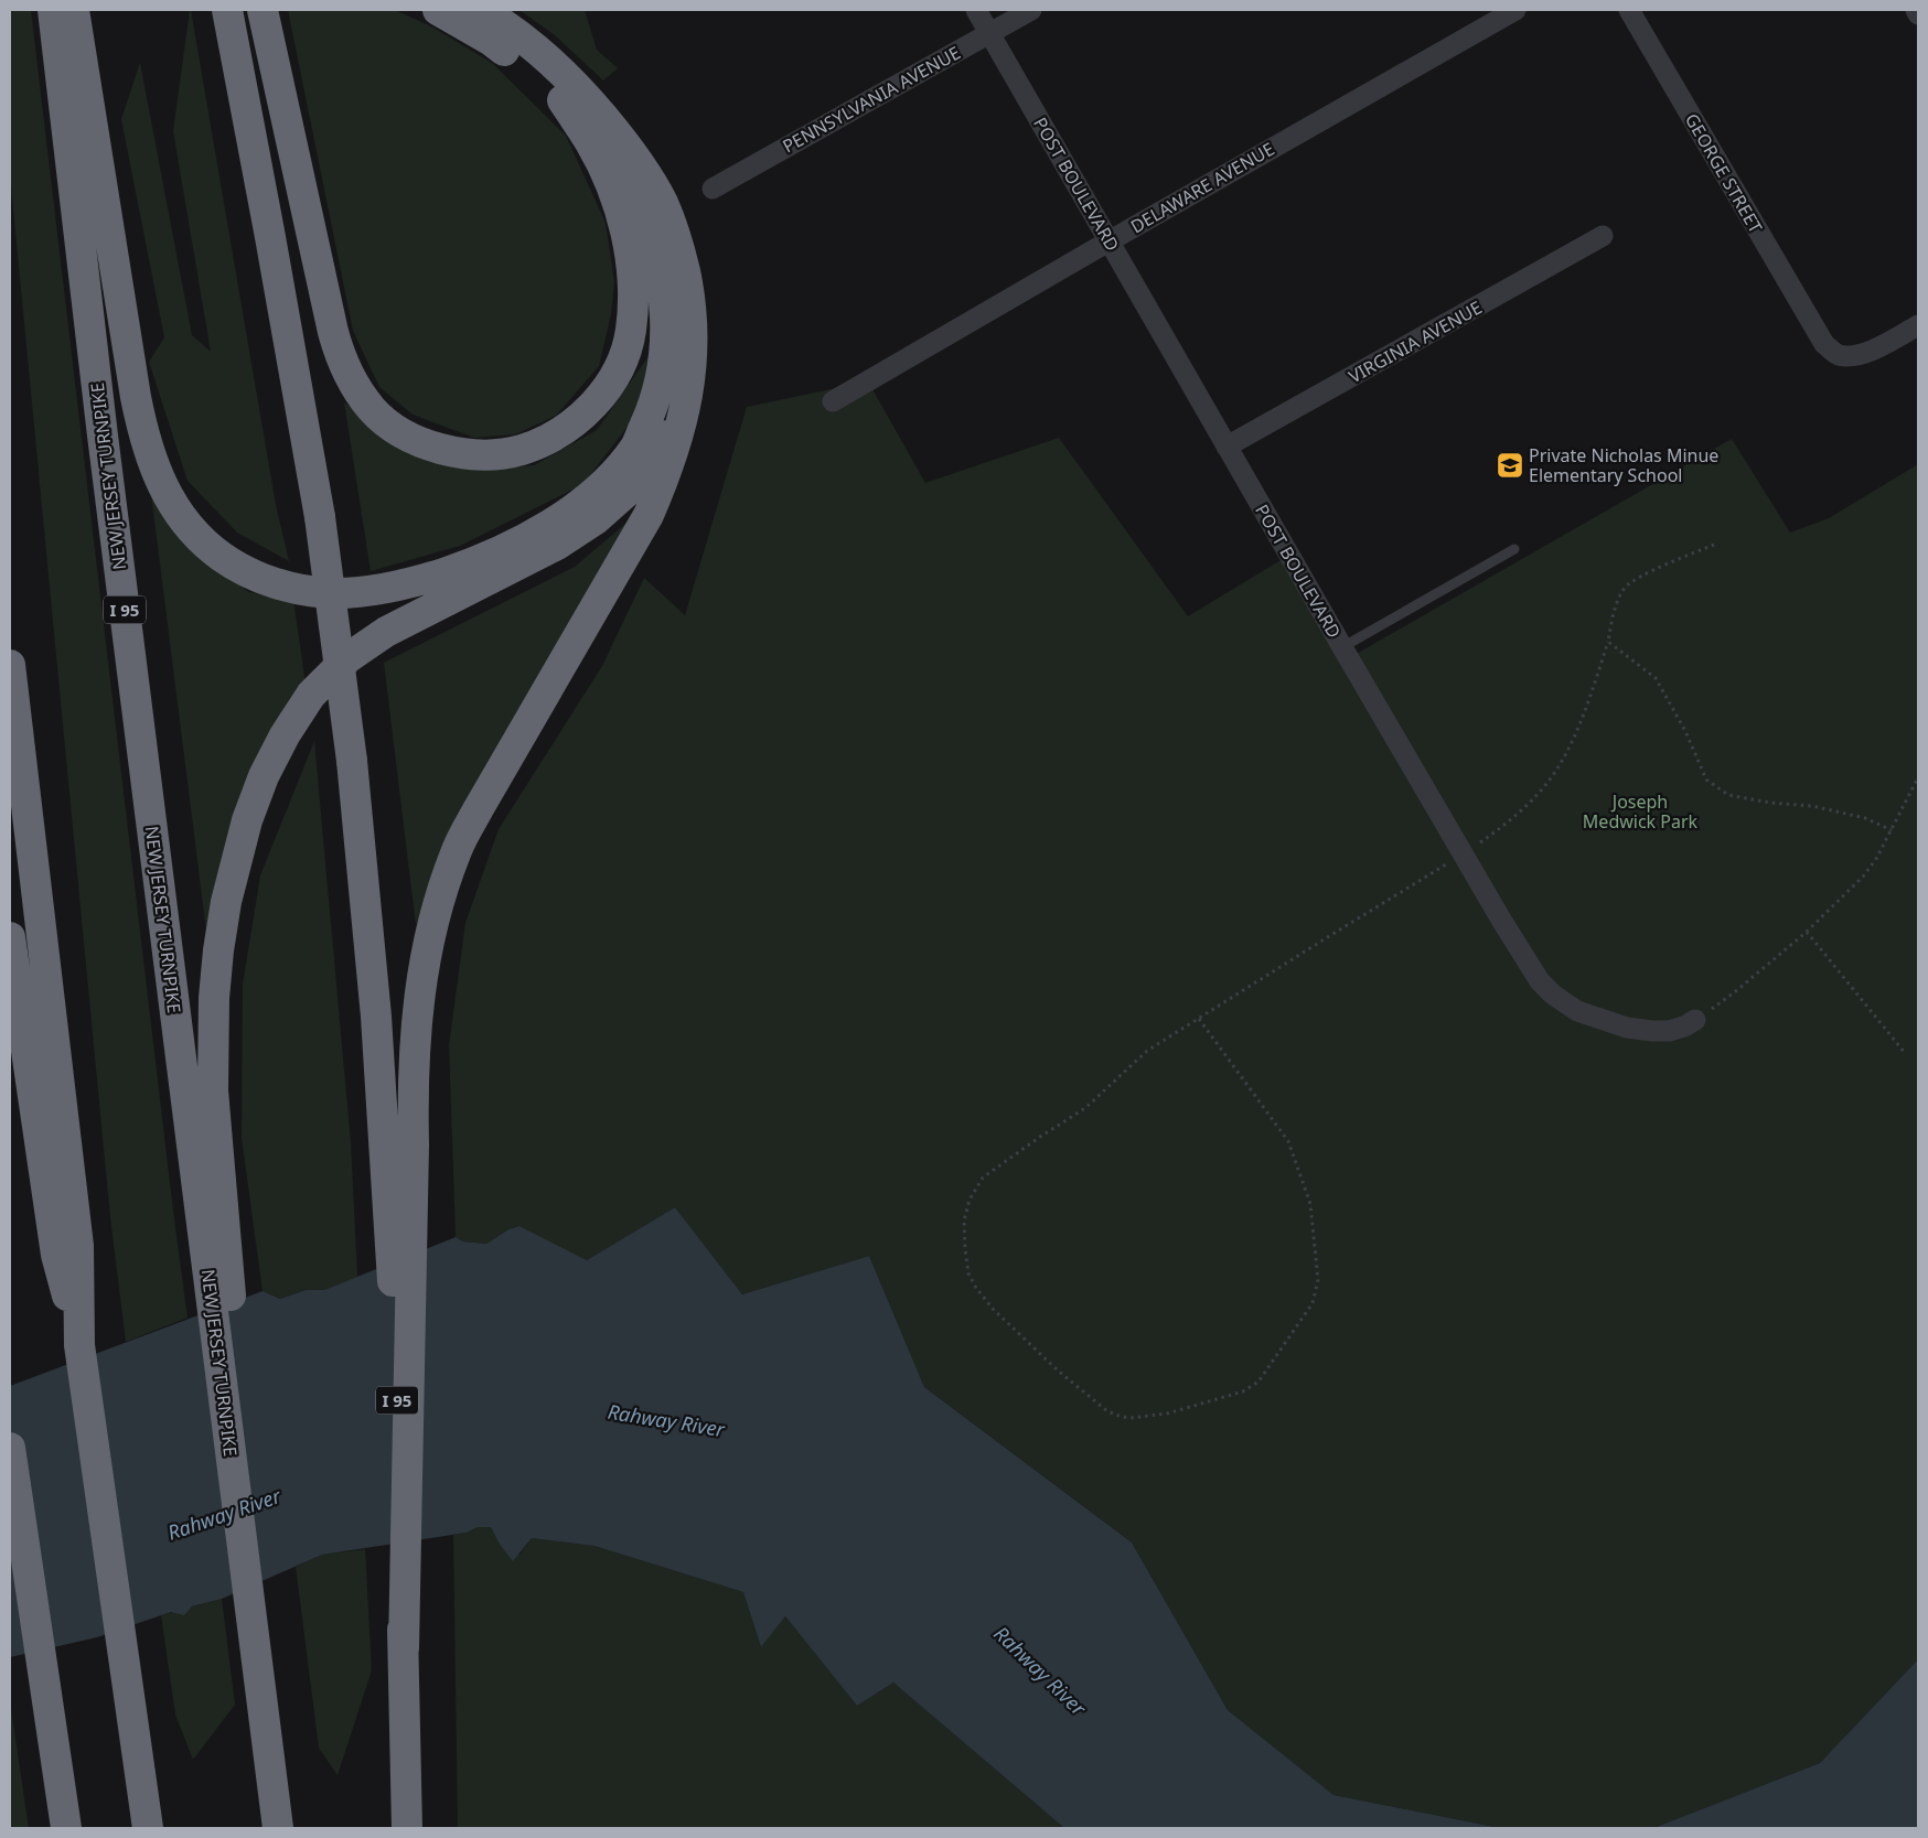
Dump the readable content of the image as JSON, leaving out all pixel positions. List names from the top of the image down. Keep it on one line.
{"streets":{"highway":["NEW JERSEY TURNPIKE","I 95"],"street":["PENNSYLVANIA AVENUE","GEORGE STREET","POST BOULEVARD","DELAWARE AVENUE","VIRGINIA AVENUE"]},"crossings":[["PENNSYLVANIA AVENUE","POST BOULEVARD"],["POST BOULEVARD","DELAWARE AVENUE"],["POST BOULEVARD","VIRGINIA AVENUE"]],"water":["Rahway River"],"parks":["Joseph Medwick Park"],"places":{"school or university":["Private Nicholas Minue Elementary School"]}}
